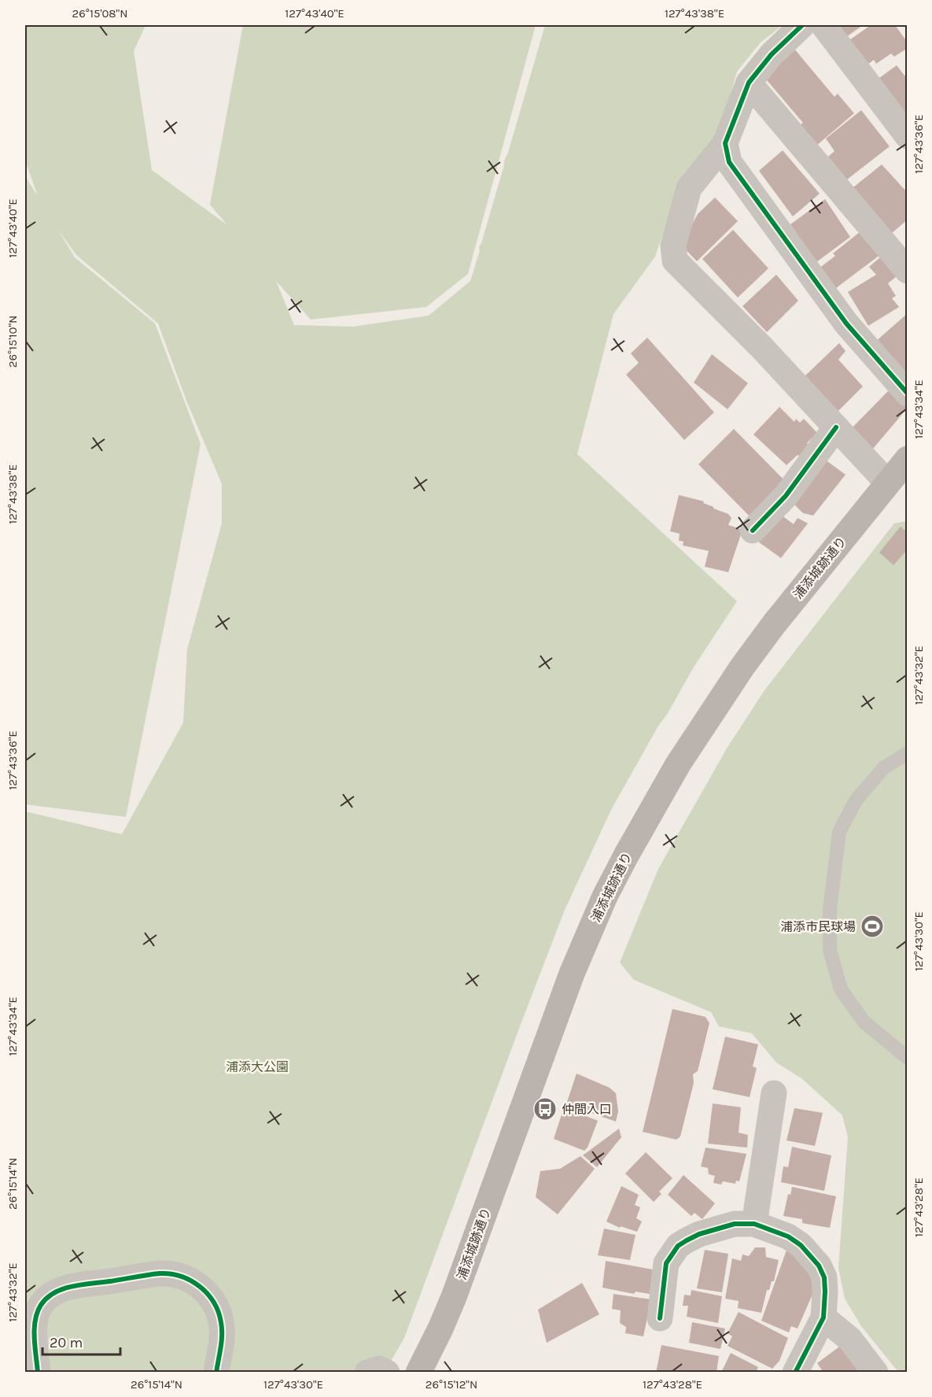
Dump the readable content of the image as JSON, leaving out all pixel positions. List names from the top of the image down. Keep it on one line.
{"streets":{"main road":["浦添城跡通り"]},"parks":["浦添大公園"],"places":{"sports":["浦添市民球場"],"bus stop":["仲間入口"]},"scale_bar":"20 m","coordinates":["26°15'08\"N","127°43'40\"E","127°43'38\"E","127°43'36\"E","26°15'10\"N","127°43'34\"E","127°43'32\"E","127°43'30\"E","26°15'14\"N","127°43'28\"E","26°15'12\"N"]}
